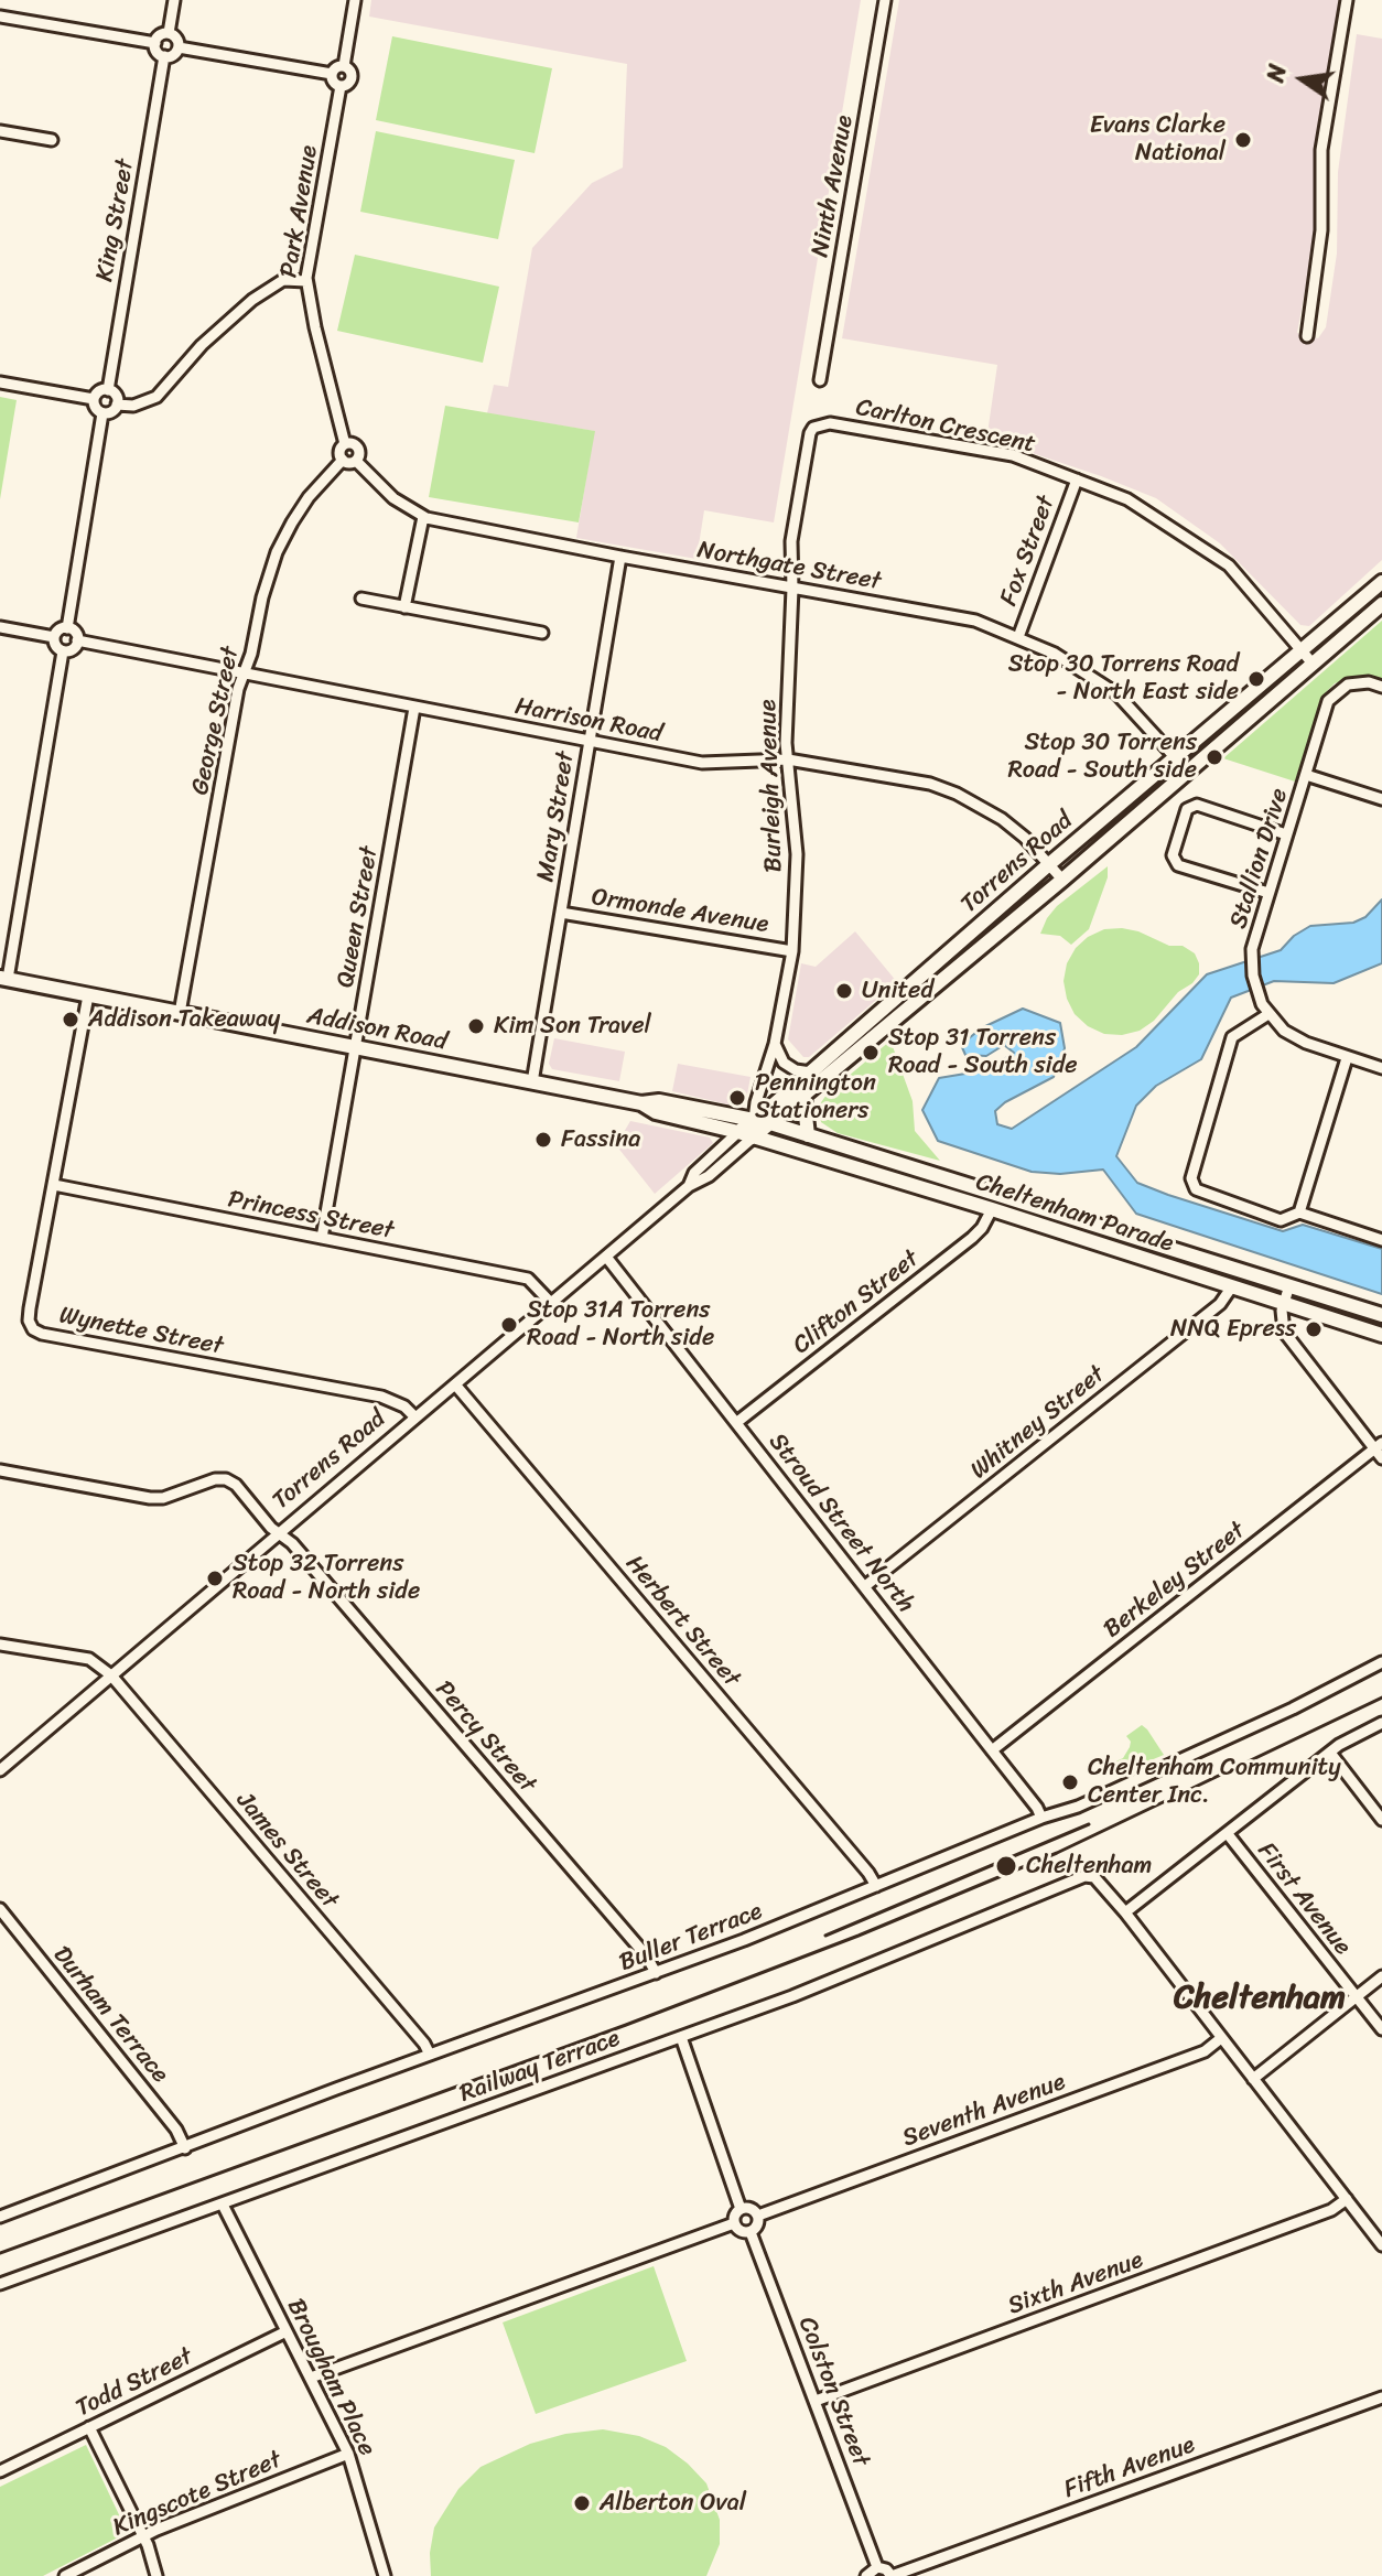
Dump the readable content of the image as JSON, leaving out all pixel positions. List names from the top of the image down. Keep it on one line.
{"streets":{"main road":["Torrens Road","Addison Road","Cheltenham Parade"],"street":["Ninth Avenue","Park Avenue","King Street","Carlton Crescent","Fox Street","Northgate Street","George Street","Harrison Road","Burleigh Avenue","Mary Street","Stallion Drive","Ormonde Avenue","Queen Street","Princess Street","Clifton Street","Wynette Street","Whitney Street","Stroud Street North","Berkeley Street","Herbert Street","Percy Street","James Street","First Avenue","Buller Terrace","Durham Terrace","Railway Terrace","Seventh Avenue","Sixth Avenue","Brougham Place","Todd Street","Colston Street","Fifth Avenue","Kingscote Street"]},"crossings":[["Park Avenue","Northgate Street"],["Park Avenue","George Street"],["Carlton Crescent","Fox Street"],["Carlton Crescent","Burleigh Avenue"],["Carlton Crescent","Torrens Road"],["Fox Street","Northgate Street"],["Northgate Street","George Street"],["Northgate Street","Burleigh Avenue"],["Northgate Street","Mary Street"],["Northgate Street","Torrens Road"],["George Street","Harrison Road"],["George Street","Addison Road"],["Harrison Road","Burleigh Avenue"],["Harrison Road","Mary Street"],["Harrison Road","Torrens Road"],["Harrison Road","Queen Street"],["Burleigh Avenue","Torrens Road"],["Burleigh Avenue","Ormonde Avenue"],["Burleigh Avenue","Addison Road"],["Mary Street","Ormonde Avenue"],["Mary Street","Addison Road"],["Torrens Road","Addison Road"],["Torrens Road","Cheltenham Parade"],["Torrens Road","Princess Street"],["Torrens Road","Wynette Street"],["Torrens Road","Stroud Street North"],["Torrens Road","Herbert Street"],["Torrens Road","Percy Street"],["Torrens Road","James Street"],["Queen Street","Addison Road"],["Queen Street","Princess Street"],["Addison Road","Cheltenham Parade"],["Addison Road","Wynette Street"],["Cheltenham Parade","Clifton Street"],["Cheltenham Parade","Whitney Street"],["Princess Street","Wynette Street"],["Clifton Street","Stroud Street North"],["Whitney Street","Stroud Street North"],["Stroud Street North","Berkeley Street"],["Stroud Street North","Buller Terrace"],["Herbert Street","Buller Terrace"],["Percy Street","Buller Terrace"],["James Street","Buller Terrace"],["Buller Terrace","Durham Terrace"],["Railway Terrace","Brougham Place"],["Seventh Avenue","Colston Street"],["Sixth Avenue","Colston Street"],["Brougham Place","Todd Street"],["Brougham Place","Kingscote Street"]],"districts":["Cheltenham"],"places":["Evans Clarke National","Stop 30 Torrens Road - North East side","Stop 30 Torrens Road - South side","United","Addison Takeaway","Kim Son Travel","Stop 31 Torrens Road - South side","Pennington Stationers","Fassina","Stop 31A Torrens Road - North side","NNQ Epress","Stop 32 Torrens Road - North side","Cheltenham Community Center Inc.","Cheltenham","Alberton Oval"],"north":"left"}
